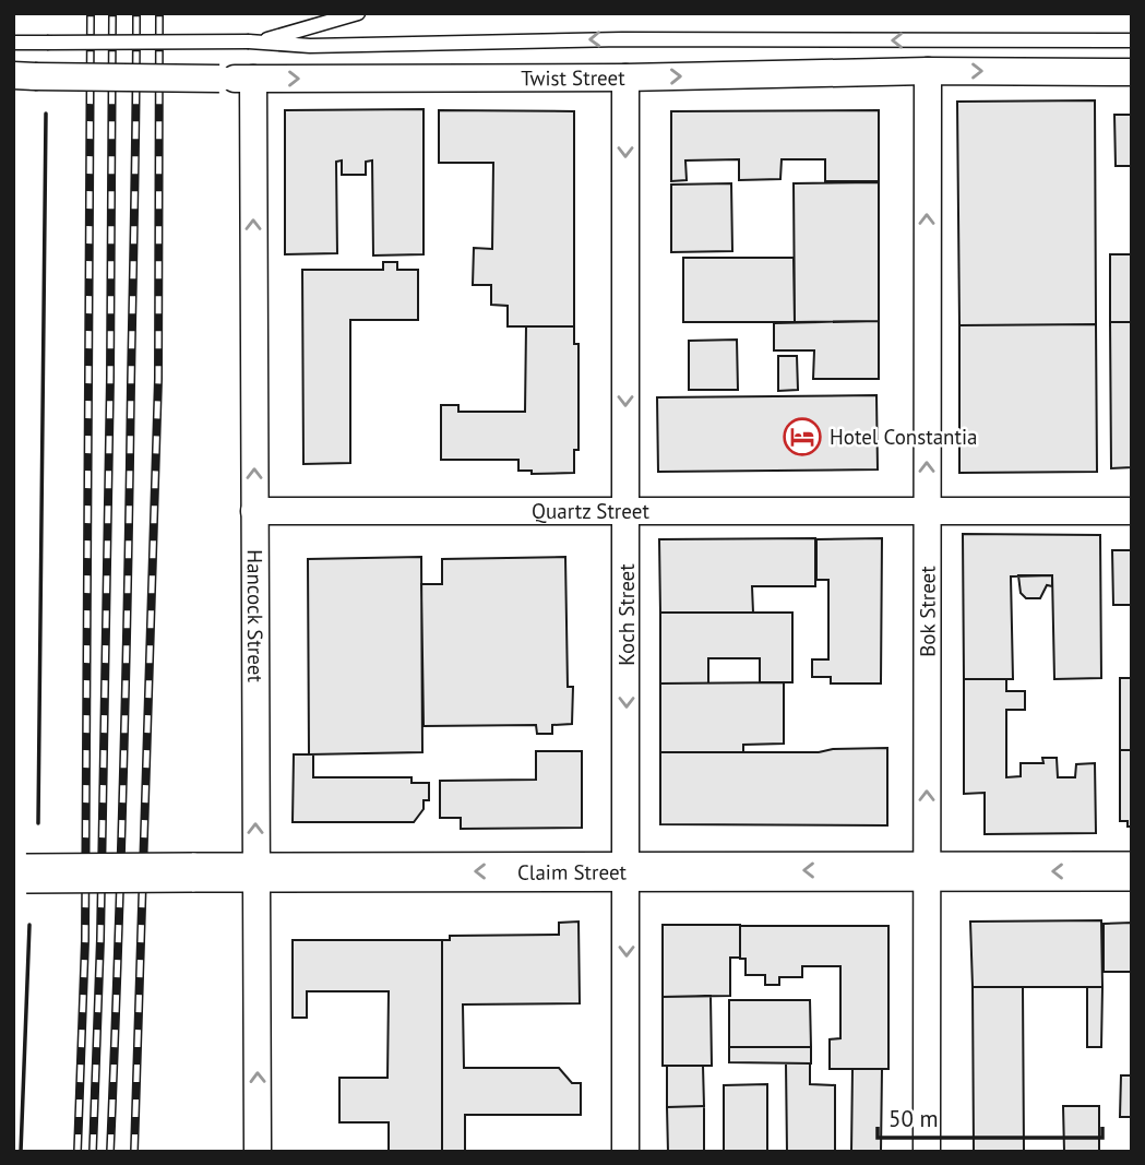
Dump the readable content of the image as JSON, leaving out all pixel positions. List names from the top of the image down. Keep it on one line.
{"streets":{"street":["Twist Street","Quartz Street","Bok Street","Hancock Street","Koch Street","Claim Street"]},"crossings":[["Twist Street","Bok Street"],["Twist Street","Hancock Street"],["Twist Street","Koch Street"],["Quartz Street","Bok Street"],["Quartz Street","Hancock Street"],["Quartz Street","Koch Street"],["Bok Street","Claim Street"],["Hancock Street","Claim Street"],["Koch Street","Claim Street"]],"one_way":["Twist Street","Bok Street","Hancock Street","Koch Street","Claim Street"],"places":{"hotel":["Hotel Constantia"]},"scale_bar":"50 m"}
